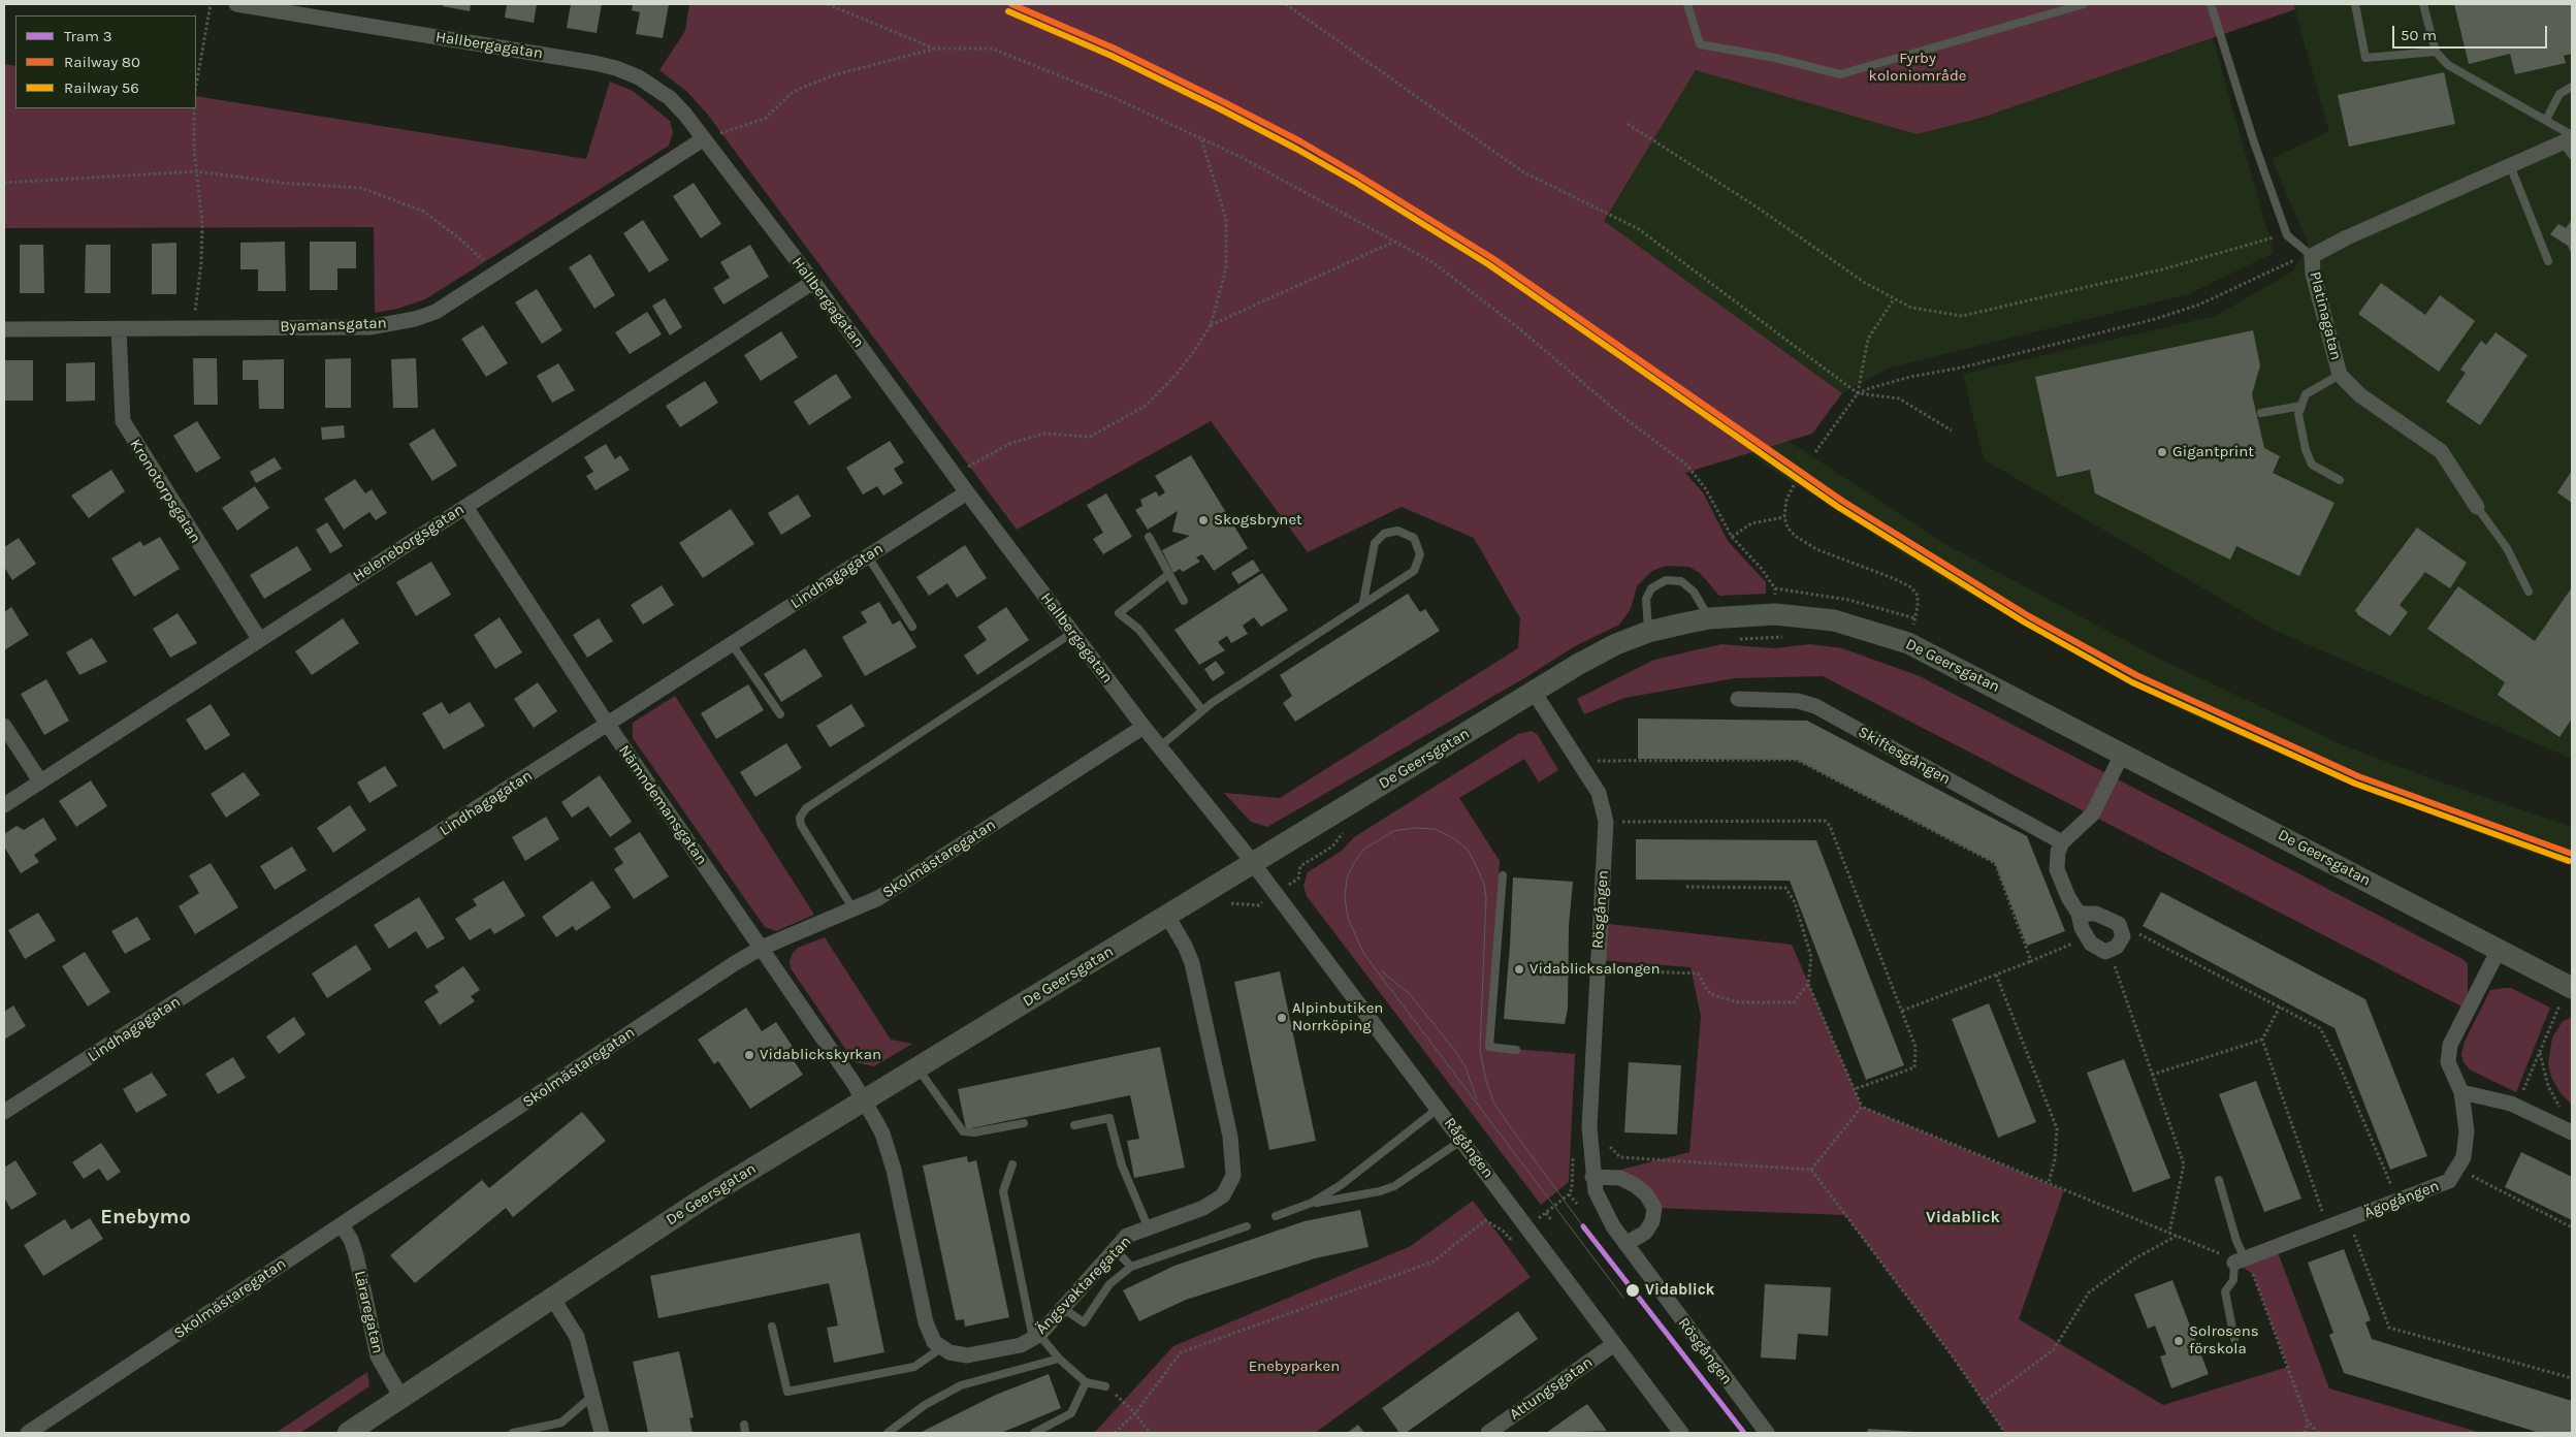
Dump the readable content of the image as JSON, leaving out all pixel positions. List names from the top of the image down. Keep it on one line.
{"streets":{"main road":["De Geersgatan"],"street":["Hallbergagatan","Platinagatan","Byamansgatan","Kronotorpsgatan","Heleneborgsgatan","Lindhagagatan","Skiftesgången","Nämndemansgatan","Skolmästaregatan","Rösgången","Rågången","Ägogången","Ängsvaktaregatan","Läraregatan","Attungsgatan"]},"crossings":[["Hallbergagatan","Byamansgatan"],["Hallbergagatan","Heleneborgsgatan"],["Hallbergagatan","Lindhagagatan"],["Hallbergagatan","De Geersgatan"],["Hallbergagatan","Skolmästaregatan"],["Hallbergagatan","Rågången"],["Byamansgatan","Kronotorpsgatan"],["Kronotorpsgatan","Heleneborgsgatan"],["Heleneborgsgatan","Nämndemansgatan"],["Lindhagagatan","Nämndemansgatan"],["De Geersgatan","Nämndemansgatan"],["De Geersgatan","Rösgången"],["De Geersgatan","Rågången"],["De Geersgatan","Ägogången"],["De Geersgatan","Ängsvaktaregatan"],["De Geersgatan","Läraregatan"],["Nämndemansgatan","Skolmästaregatan"],["Skolmästaregatan","Läraregatan"],["Rågången","Attungsgatan"]],"districts":["Enebymo","Vidablick"],"parks":["Fyrby koloniområde","Enebyparken"],"places":["Gigantprint","Skogsbrynet","Vidablicksalongen","Alpinbutiken Norrköping","Vidablickskyrkan","Vidablick","Solrosens förskola"],"lines":["rail line 80","rail line 56","tram line 3"],"legend":["Tram 3","Railway 80","Railway 56"],"scale_bar":"50 m"}
